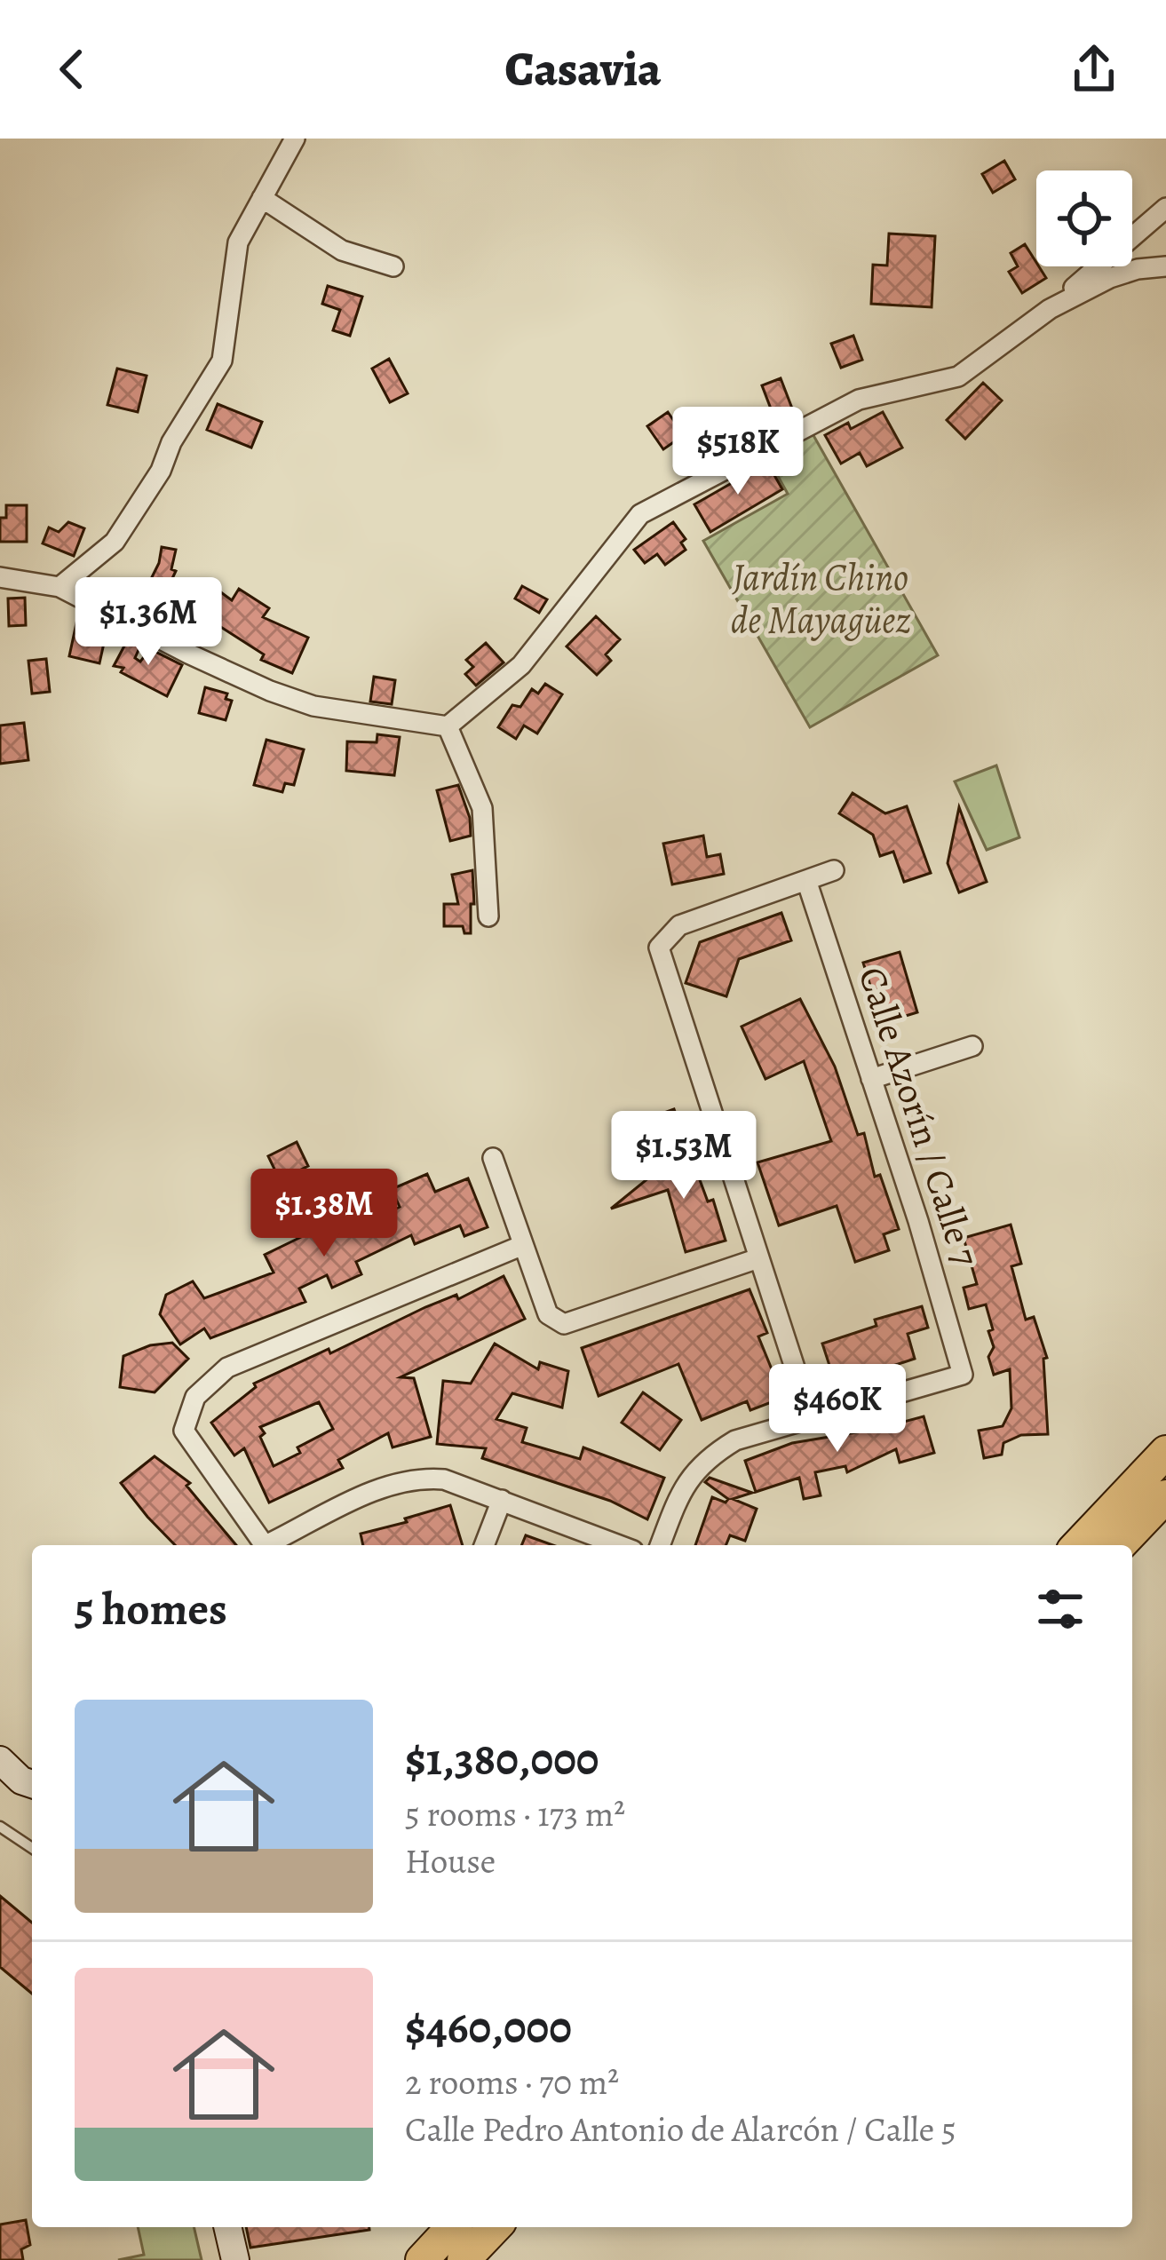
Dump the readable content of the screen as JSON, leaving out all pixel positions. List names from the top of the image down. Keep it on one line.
{"streets":{"street":["Calle Azorín / Calle 7"]},"parks":["Jardín Chino de Mayagüez"],"page":{"header":"Casavia","price":["$518K","$1.36M","$1.53M","$1.38M","$460K"],"heading":"5 homes","list":[{"name":"$1,380,000","note":"5 rooms · 173 m² · House"},{"name":"$460,000","note":"2 rooms · 70 m² · Calle Pedro Antonio de Alarcón / Calle 5"}]}}
